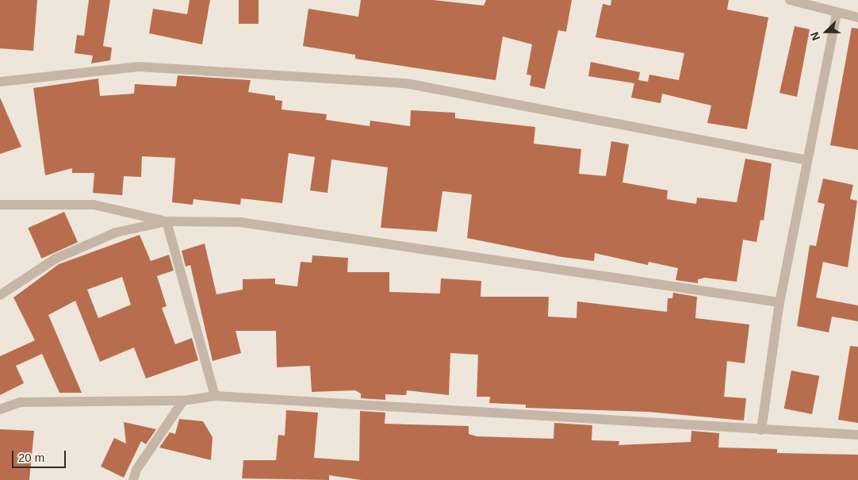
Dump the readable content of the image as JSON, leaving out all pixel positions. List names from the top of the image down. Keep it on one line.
{"scale_bar":"20 m","north":"left"}
